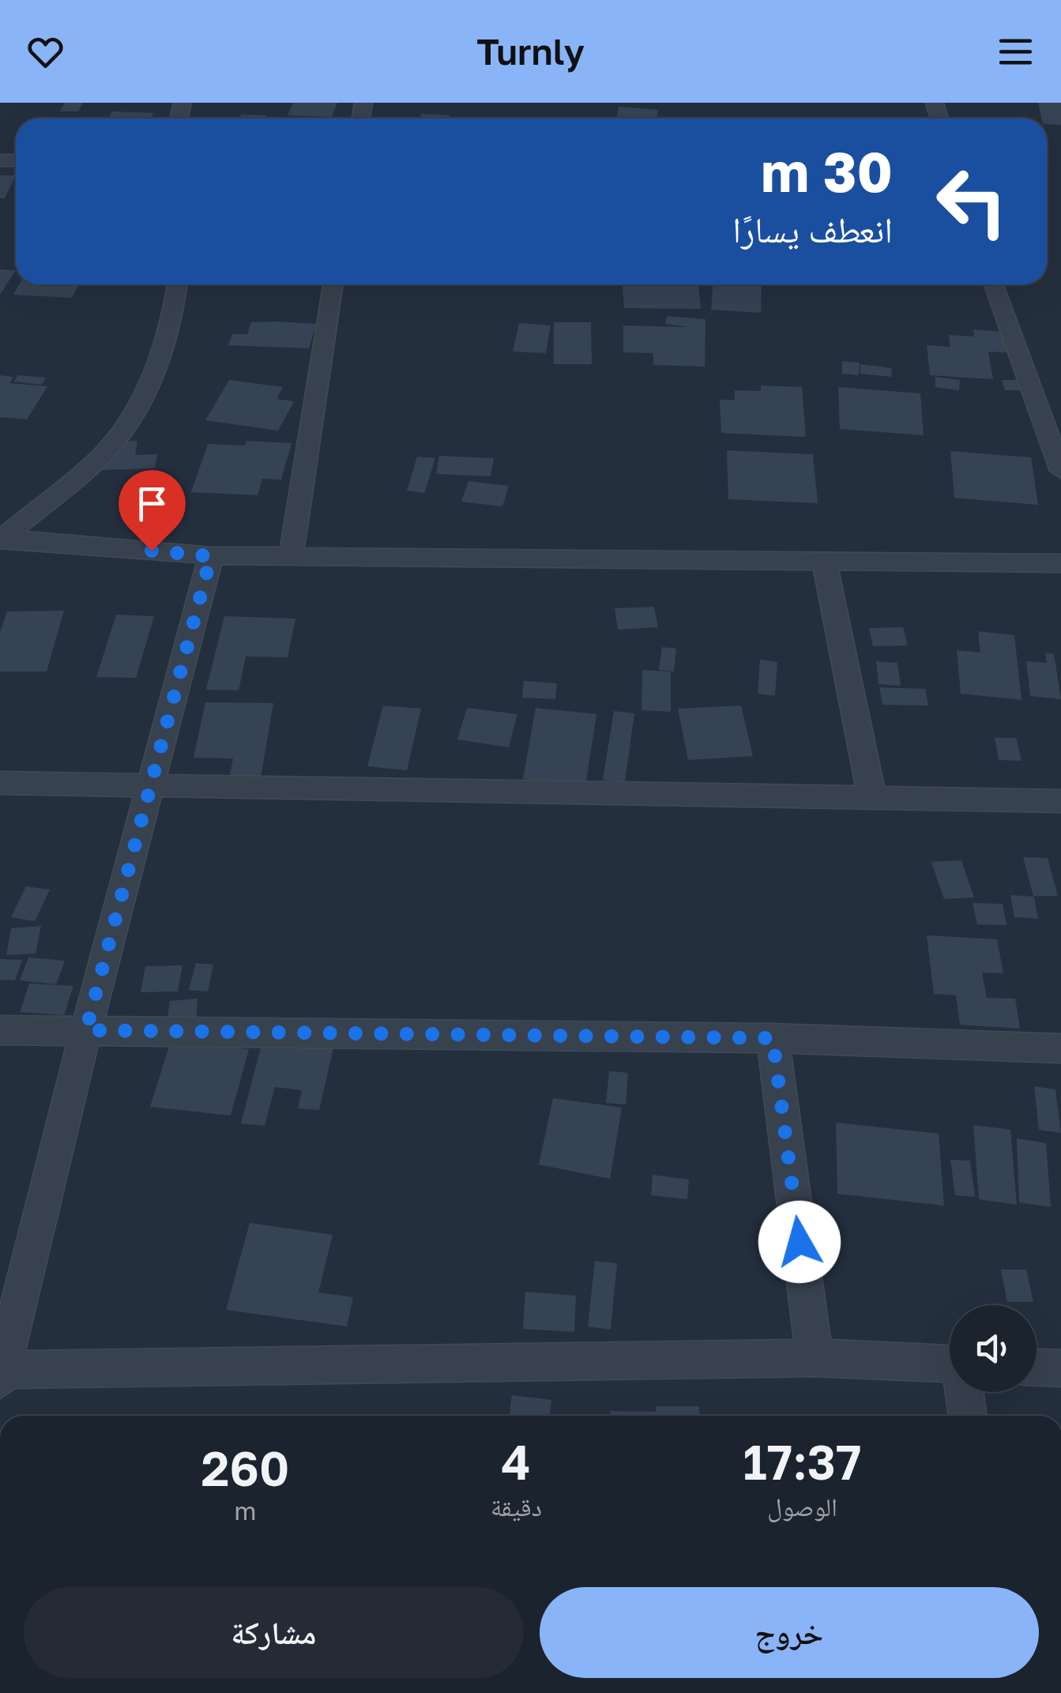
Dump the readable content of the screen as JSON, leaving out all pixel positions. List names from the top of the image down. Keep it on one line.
{"page":{"header":"Turnly","turn":["30 m","انعطف يسارًا"],"eta":["17:37","الوصول","4","دقيقة","260","m"],"buttons":["خروج","مشاركة"]}}
